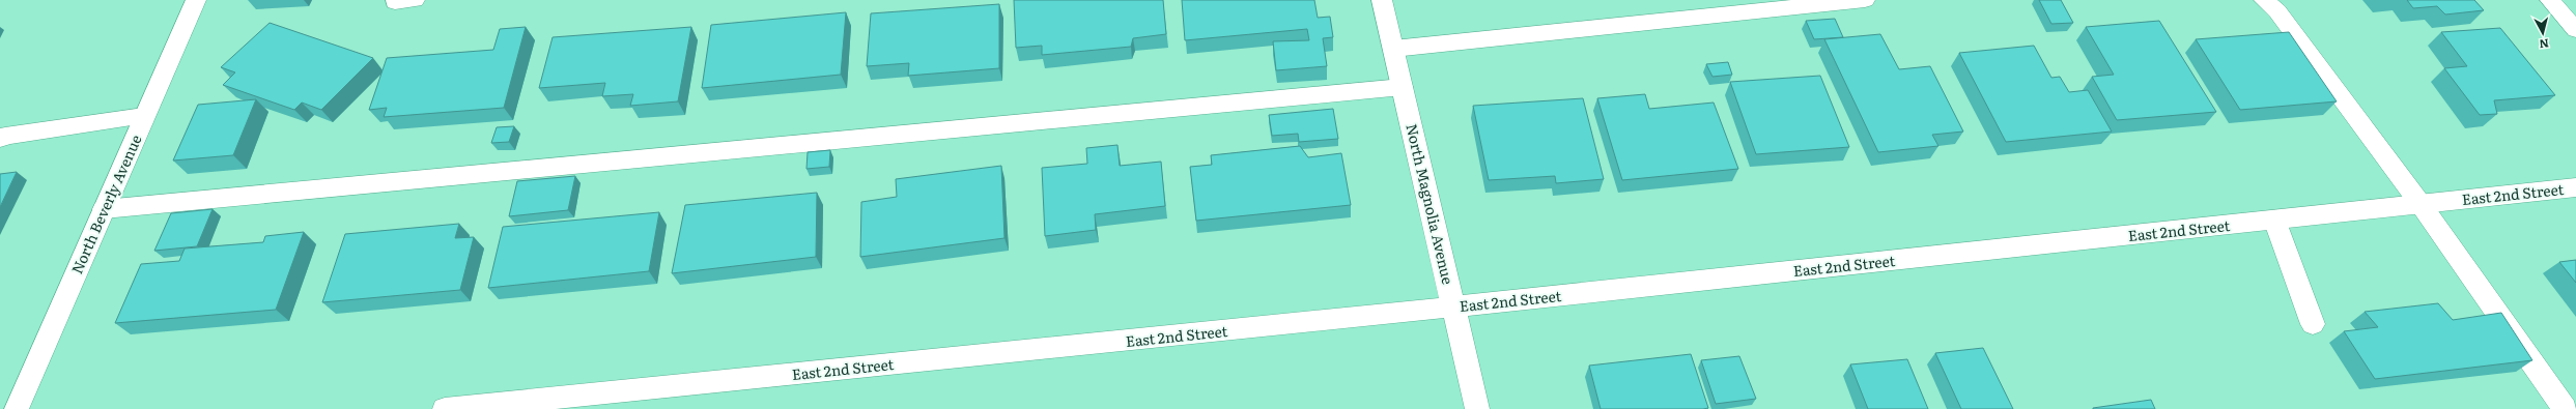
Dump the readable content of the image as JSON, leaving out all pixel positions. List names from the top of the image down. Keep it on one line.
{"streets":{"street":["East 2nd Street","North Beverly Avenue","North Magnolia Avenue"]},"crossings":[["East 2nd Street","North Magnolia Avenue"]],"north":"bottom"}
